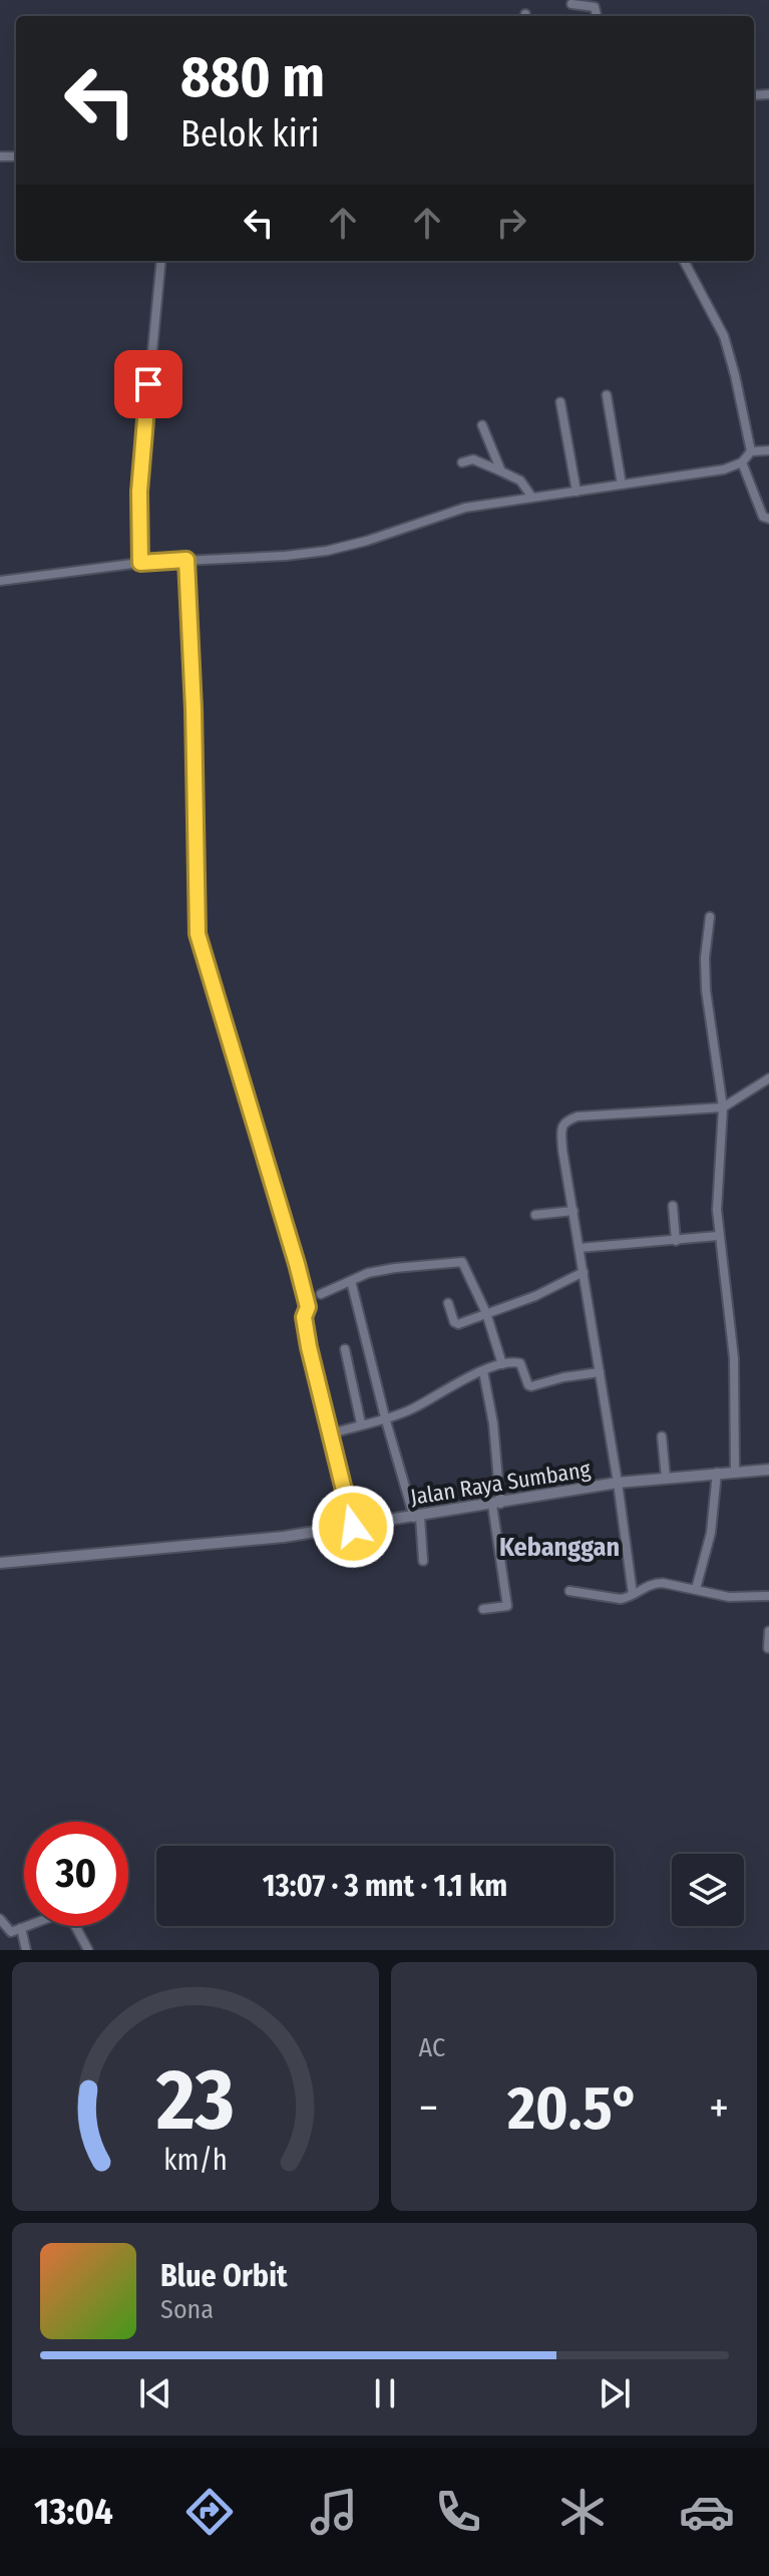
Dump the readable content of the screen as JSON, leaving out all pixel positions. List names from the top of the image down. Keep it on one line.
{"streets":{"street":["Jalan Raya Sumbang"]},"districts":["Kebanggan"],"page":{"turn":["880 m","Belok kiri"],"limit":"30","trip":"13:07 · 3 mnt · 1.1 km","tile":"AC","heat":["−","20.5°","+"],"song":["Blue Orbit","Sona"],"tabs":"13:04","gauge":["23","km/h"]}}
